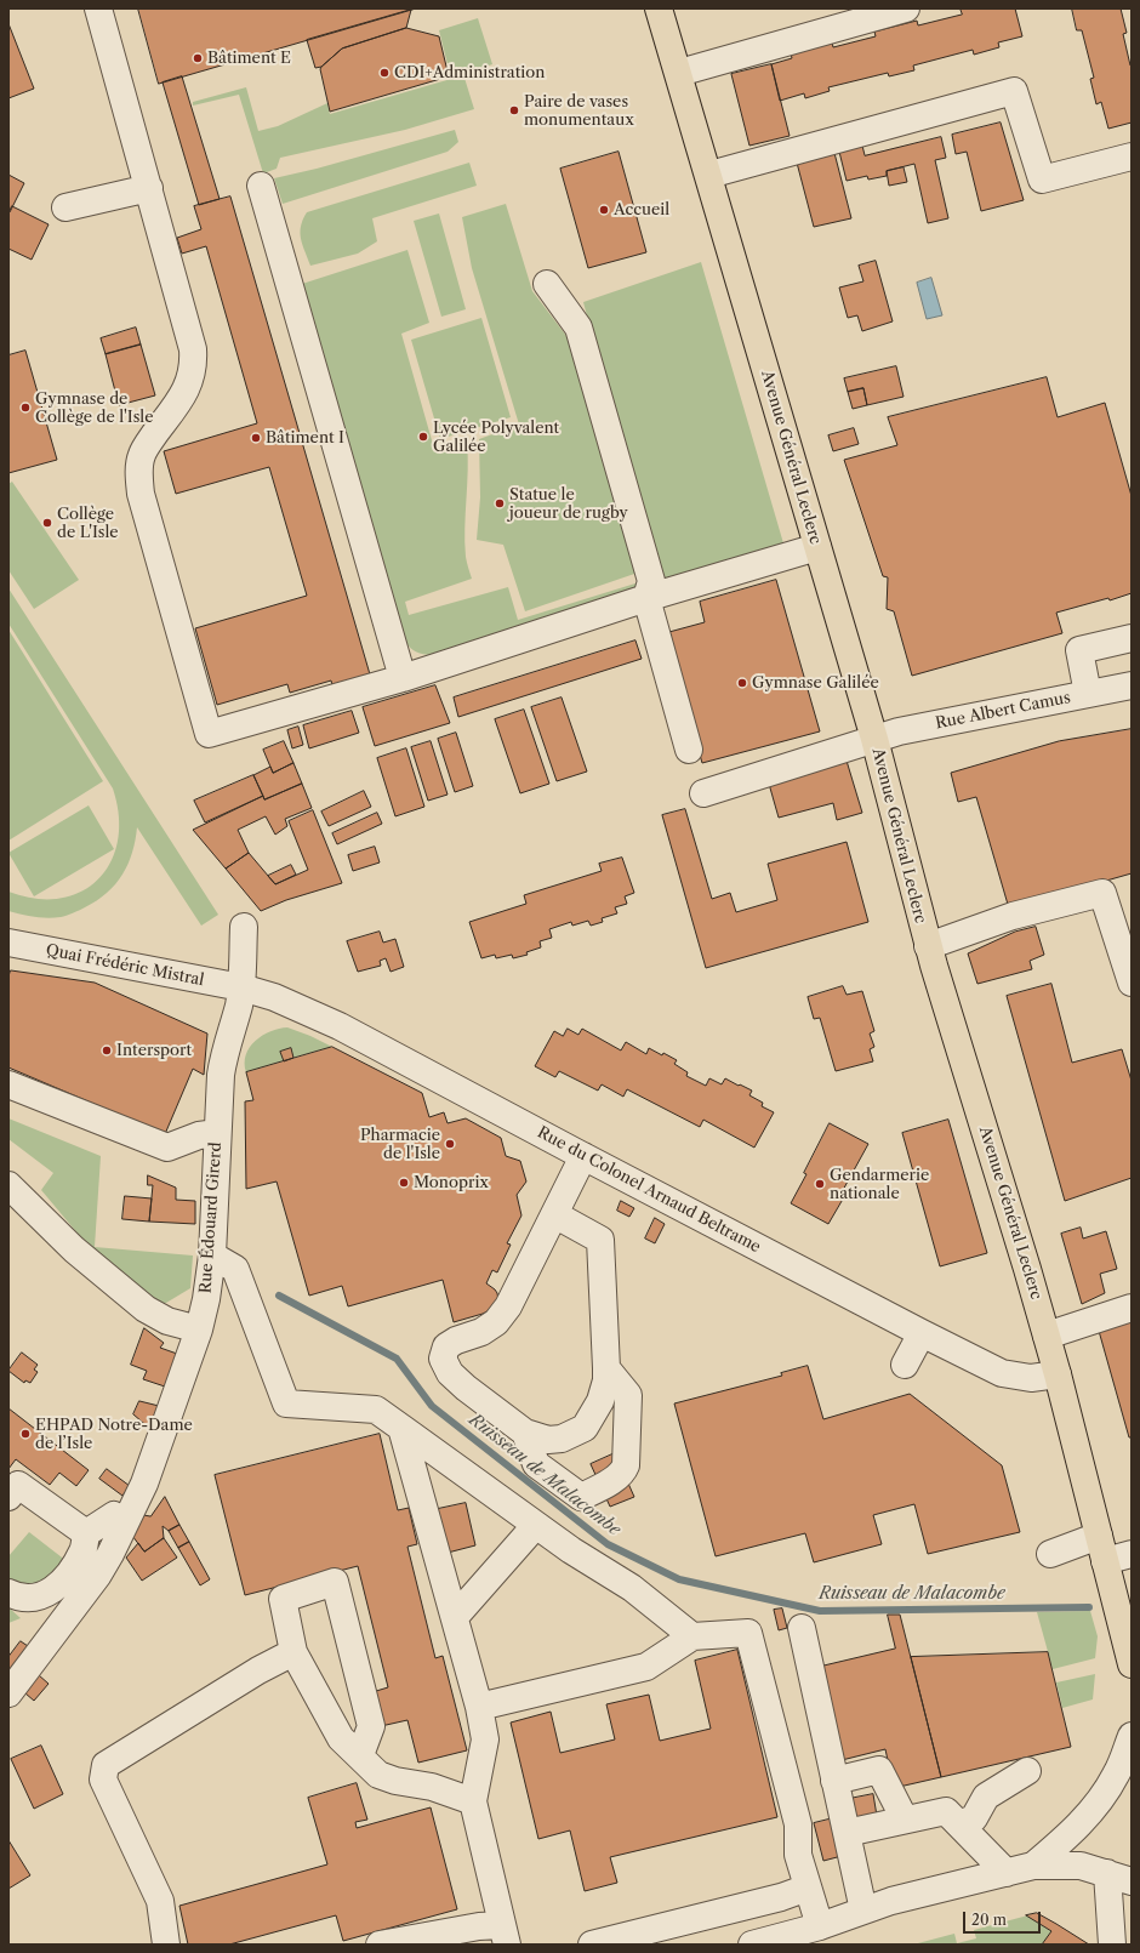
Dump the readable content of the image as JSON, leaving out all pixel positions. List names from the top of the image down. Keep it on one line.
{"streets":{"main road":["Avenue Général Leclerc"],"street":["Rue Albert Camus","Quai Frédéric Mistral","Rue du Colonel Arnaud Beltrame","Rue Édouard Girerd"]},"crossings":[["Avenue Général Leclerc","Rue Albert Camus"],["Avenue Général Leclerc","Rue du Colonel Arnaud Beltrame"],["Quai Frédéric Mistral","Rue du Colonel Arnaud Beltrame"],["Quai Frédéric Mistral","Rue Édouard Girerd"],["Rue du Colonel Arnaud Beltrame","Rue Édouard Girerd"]],"water":["Ruisseau de Malacombe"],"places":["Bâtiment E","CDI+Administration","Paire de vases monumentaux","Accueil","Gymnase de Collège de l'Isle","Lycée Polyvalent Galilée","Bâtiment I","Statue le joueur de rugby","Collège de L'Isle","Gymnase Galilée","Intersport","Pharmacie de l'Isle","Monoprix","Gendarmerie nationale","EHPAD Notre-Dame de l’Isle"],"scale_bar":"20 m"}
